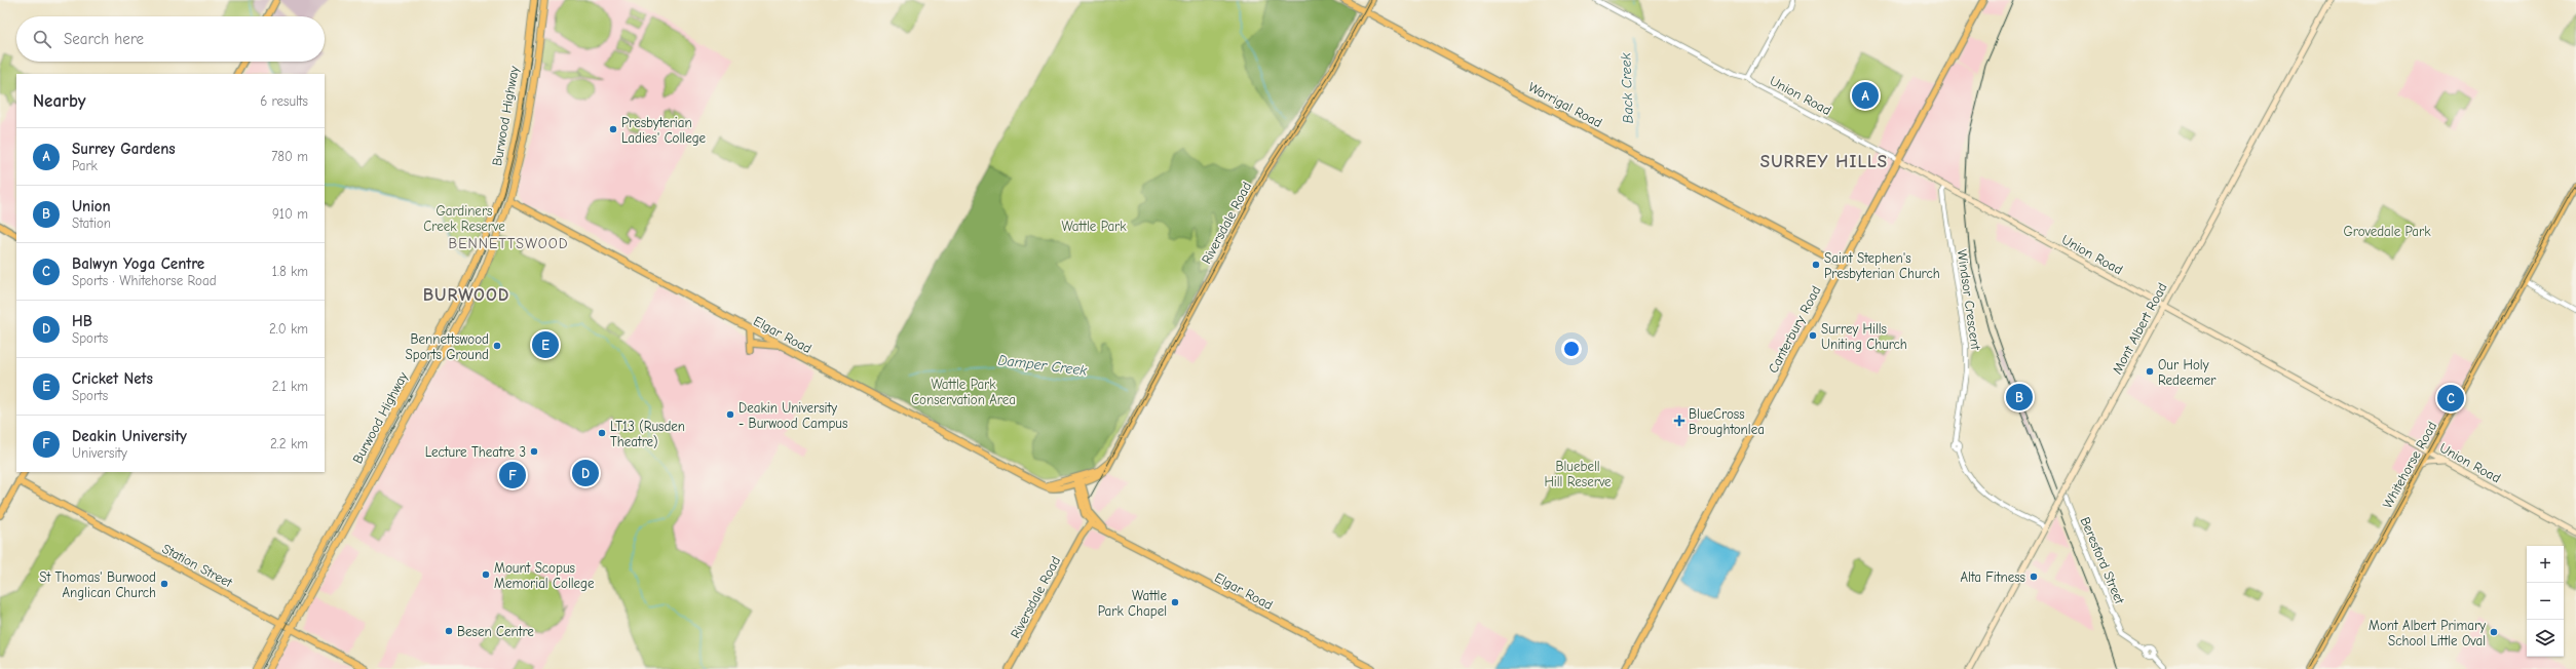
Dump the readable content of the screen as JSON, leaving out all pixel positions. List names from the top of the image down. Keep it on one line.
{"streets":{"highway":["Burwood Highway"],"main road":["Union Road","Warrigal Road","Riversdale Road","Mont Albert Road","Canterbury Road","Elgar Road","Whitehorse Road","Station Street"],"street":["Windsor Crescent","Beresford Street"]},"crossings":[["Union Road","Windsor Crescent"],["Union Road","Mont Albert Road"],["Union Road","Canterbury Road"],["Union Road","Whitehorse Road"],["Warrigal Road","Riversdale Road"],["Warrigal Road","Canterbury Road"],["Burwood Highway","Elgar Road"],["Burwood Highway","Station Street"],["Riversdale Road","Elgar Road"],["Windsor Crescent","Mont Albert Road"],["Mont Albert Road","Beresford Street"]],"districts":["SURREY HILLS","BENNETTSWOOD","BURWOOD"],"water":["Back Creek","Damper Creek"],"parks":["Gardiners Creek Reserve","Wattle Park","Grovedale Park","Wattle Park Conservation Area","Bluebell Hill Reserve"],"places":{"other":["Presbyterian Ladies' College","Saint Stephen's Presbyterian Church","Surrey Hills Uniting Church","Bennettswood Sports Ground","Our Holy Redeemer","Deakin University - Burwood Campus","LT13 (Rusden Theatre)","Lecture Theatre 3","Mount Scopus Memorial College","Alta Fitness","St Thomas' Burwood Anglican Church","Wattle Park Chapel","Besen Centre","Mont Albert Primary School Little Oval"],"health":["BlueCross Broughtonlea"]},"page":{"search":"Search here","heading":["Nearby","6 results"],"pins":["A","E","B","C","D","F"],"list":[{"mark":"A","name":"Surrey Gardens","note":"Park","value":"780 m"},{"mark":"B","name":"Union","note":"Station","value":"910 m"},{"mark":"C","name":"Balwyn Yoga Centre","note":"Sports · Whitehorse Road","value":"1.8 km"},{"mark":"D","name":"HB","note":"Sports","value":"2.0 km"},{"mark":"E","name":"Cricket Nets","note":"Sports","value":"2.1 km"},{"mark":"F","name":"Deakin University","note":"University","value":"2.2 km"}],"map_buttons":["+","−"]}}
